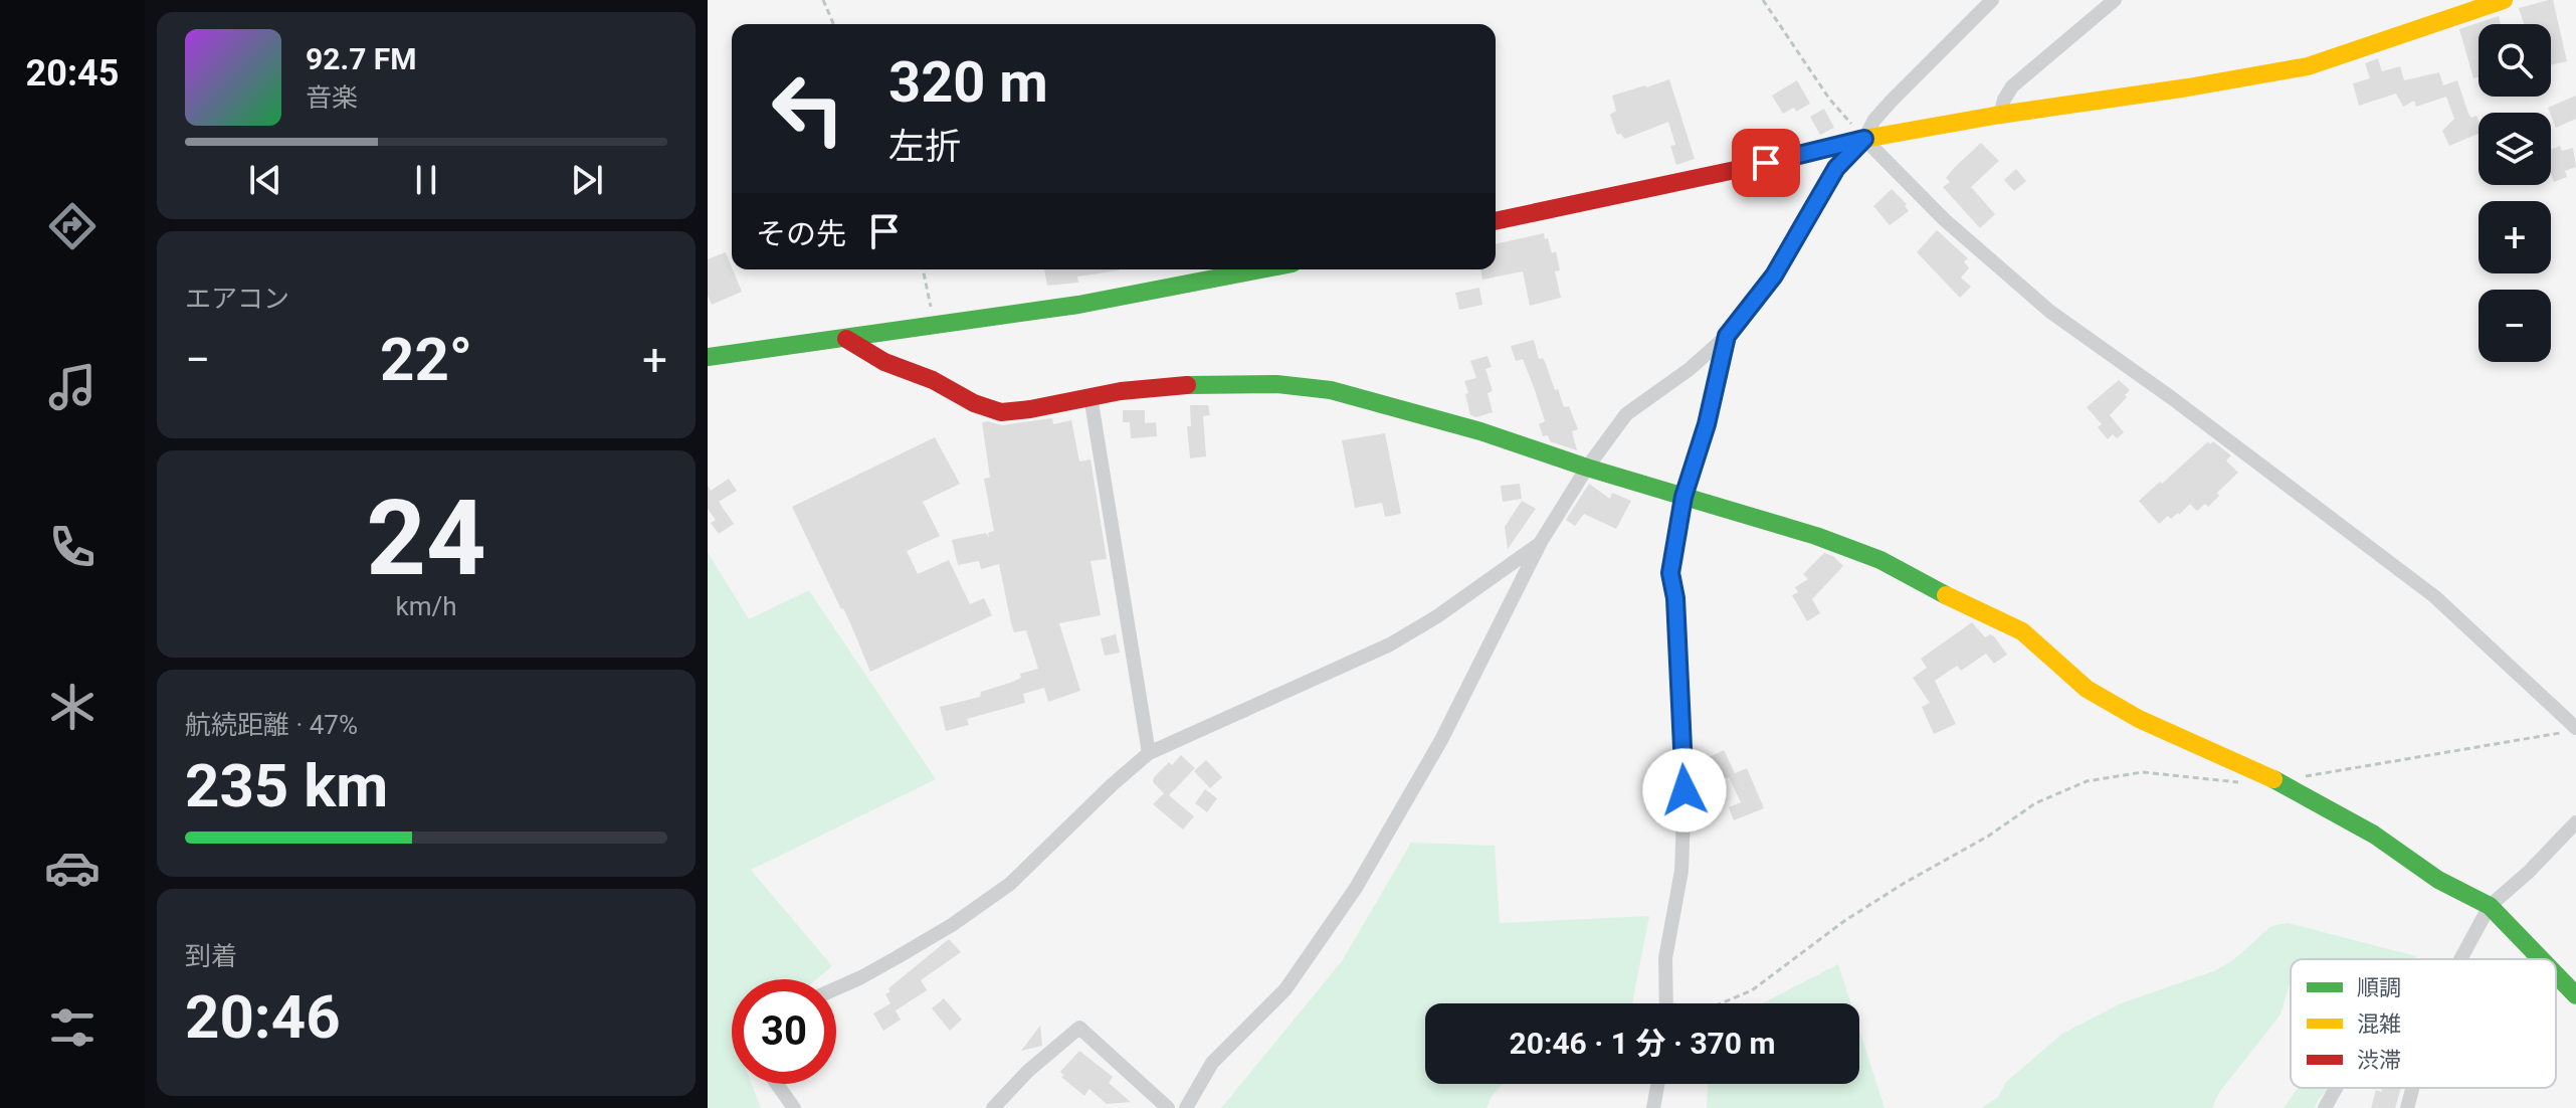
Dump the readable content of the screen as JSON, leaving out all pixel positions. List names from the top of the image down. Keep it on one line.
{"legend":["順調","混雑","渋滞"],"page":{"tabs":"20:45","map_buttons":["+","−"],"turn":["320 m","左折"],"song":["92.7 FM","音楽"],"then":"その先","tile":["エアコン",["24","km/h"],["航続距離 · 47%","235 km"],["到着","20:46"]],"heat":["−","22°","+"],"limit":"30","trip":"20:46 · 1 分 · 370 m"}}
